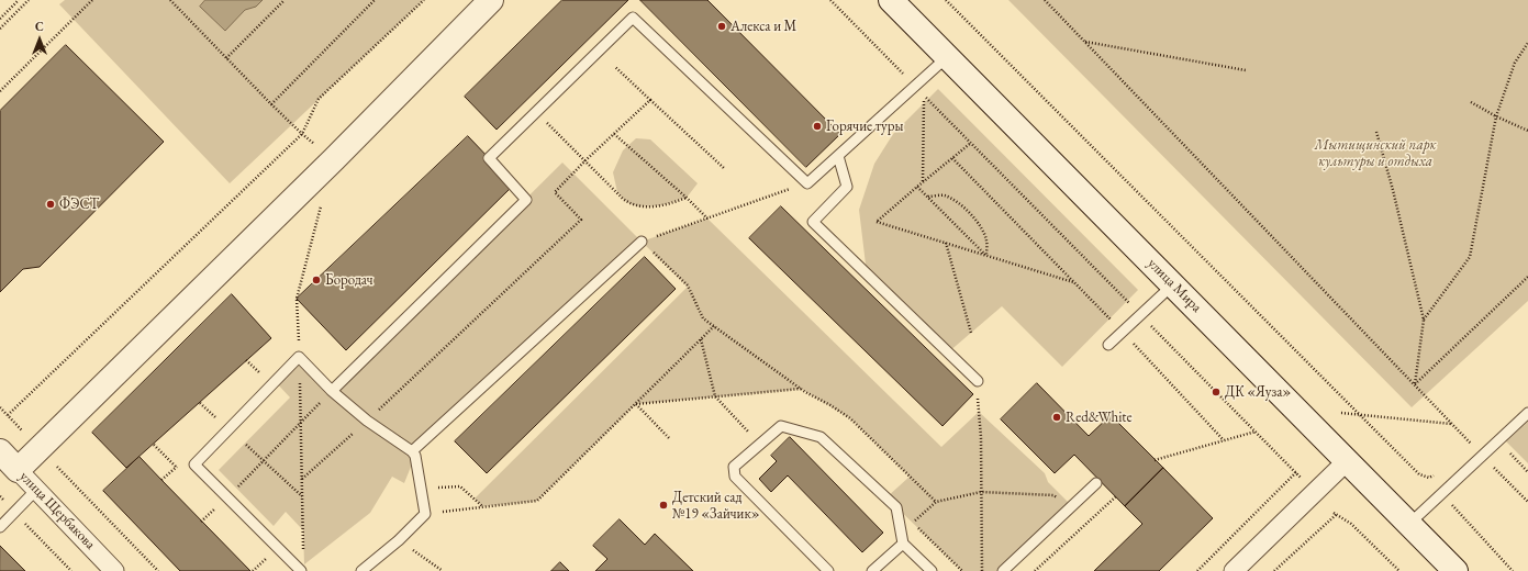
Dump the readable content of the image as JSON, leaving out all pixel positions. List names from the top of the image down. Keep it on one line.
{"streets":{"main road":["улица Мира","улица Щербакова"]},"parks":["Мытищинский парк культуры и отдыха"],"places":["Алекса и М","Горячие туры","ФЭСТ","Бородач","ДК «Яуза»","Red&White","Детский сад №19 «Зайчик»"],"north":"top"}
